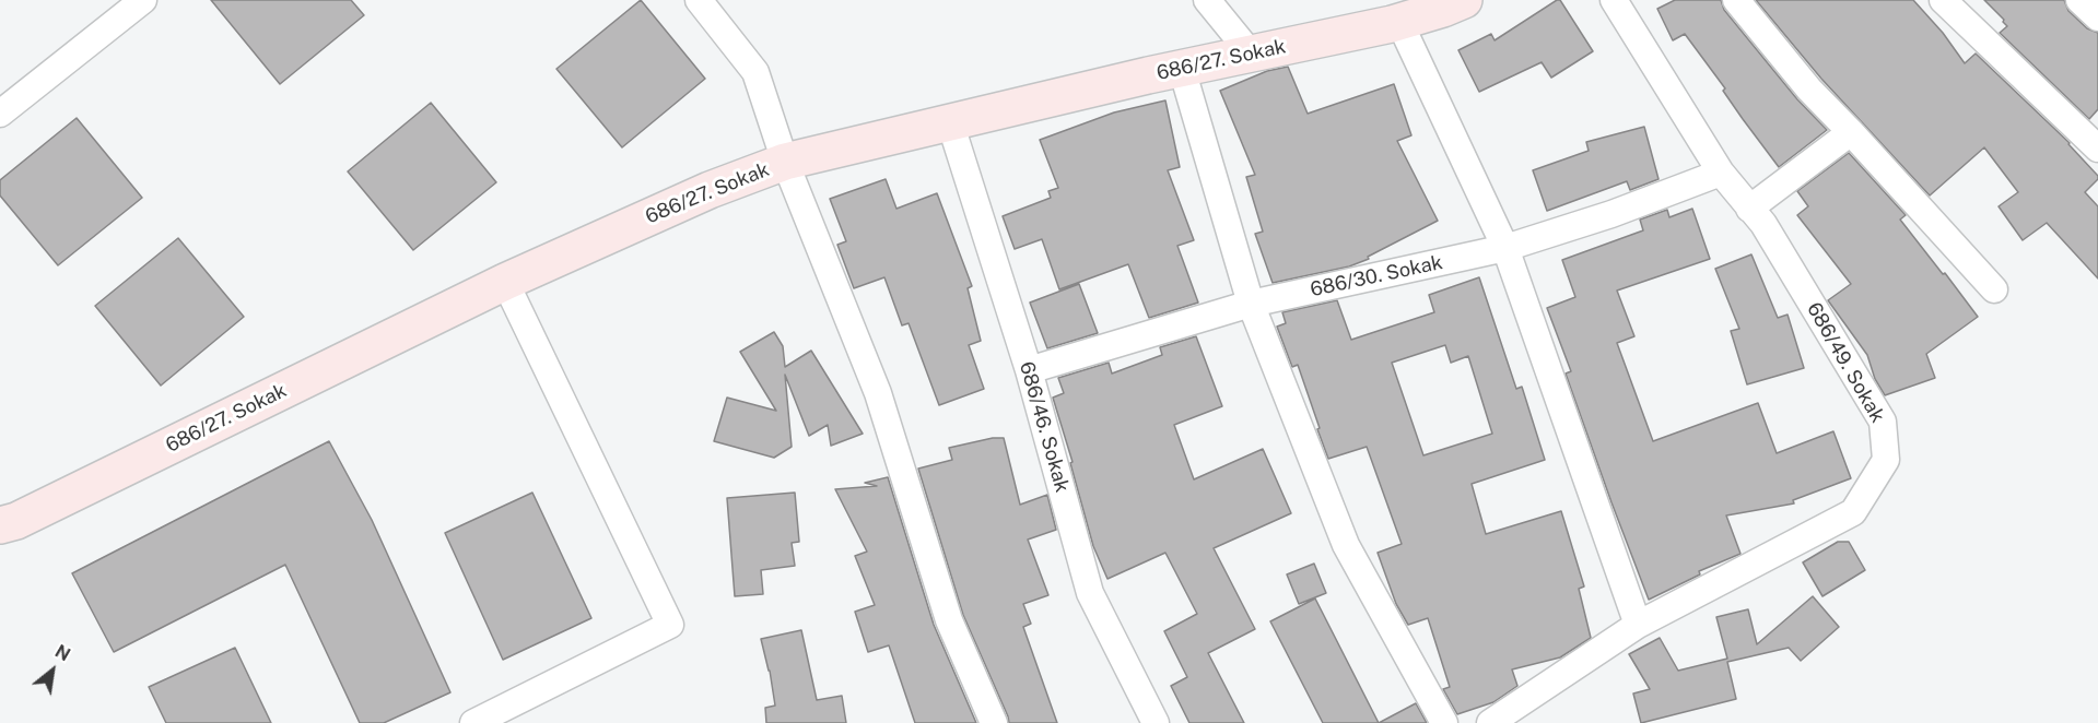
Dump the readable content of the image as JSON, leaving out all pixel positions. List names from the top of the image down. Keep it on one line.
{"streets":{"street":["686/27. Sokak","686/30. Sokak","686/49. Sokak","686/46. Sokak"]},"crossings":[["686/27. Sokak","686/46. Sokak"],["686/30. Sokak","686/49. Sokak"],["686/30. Sokak","686/46. Sokak"]],"north":"top right"}
